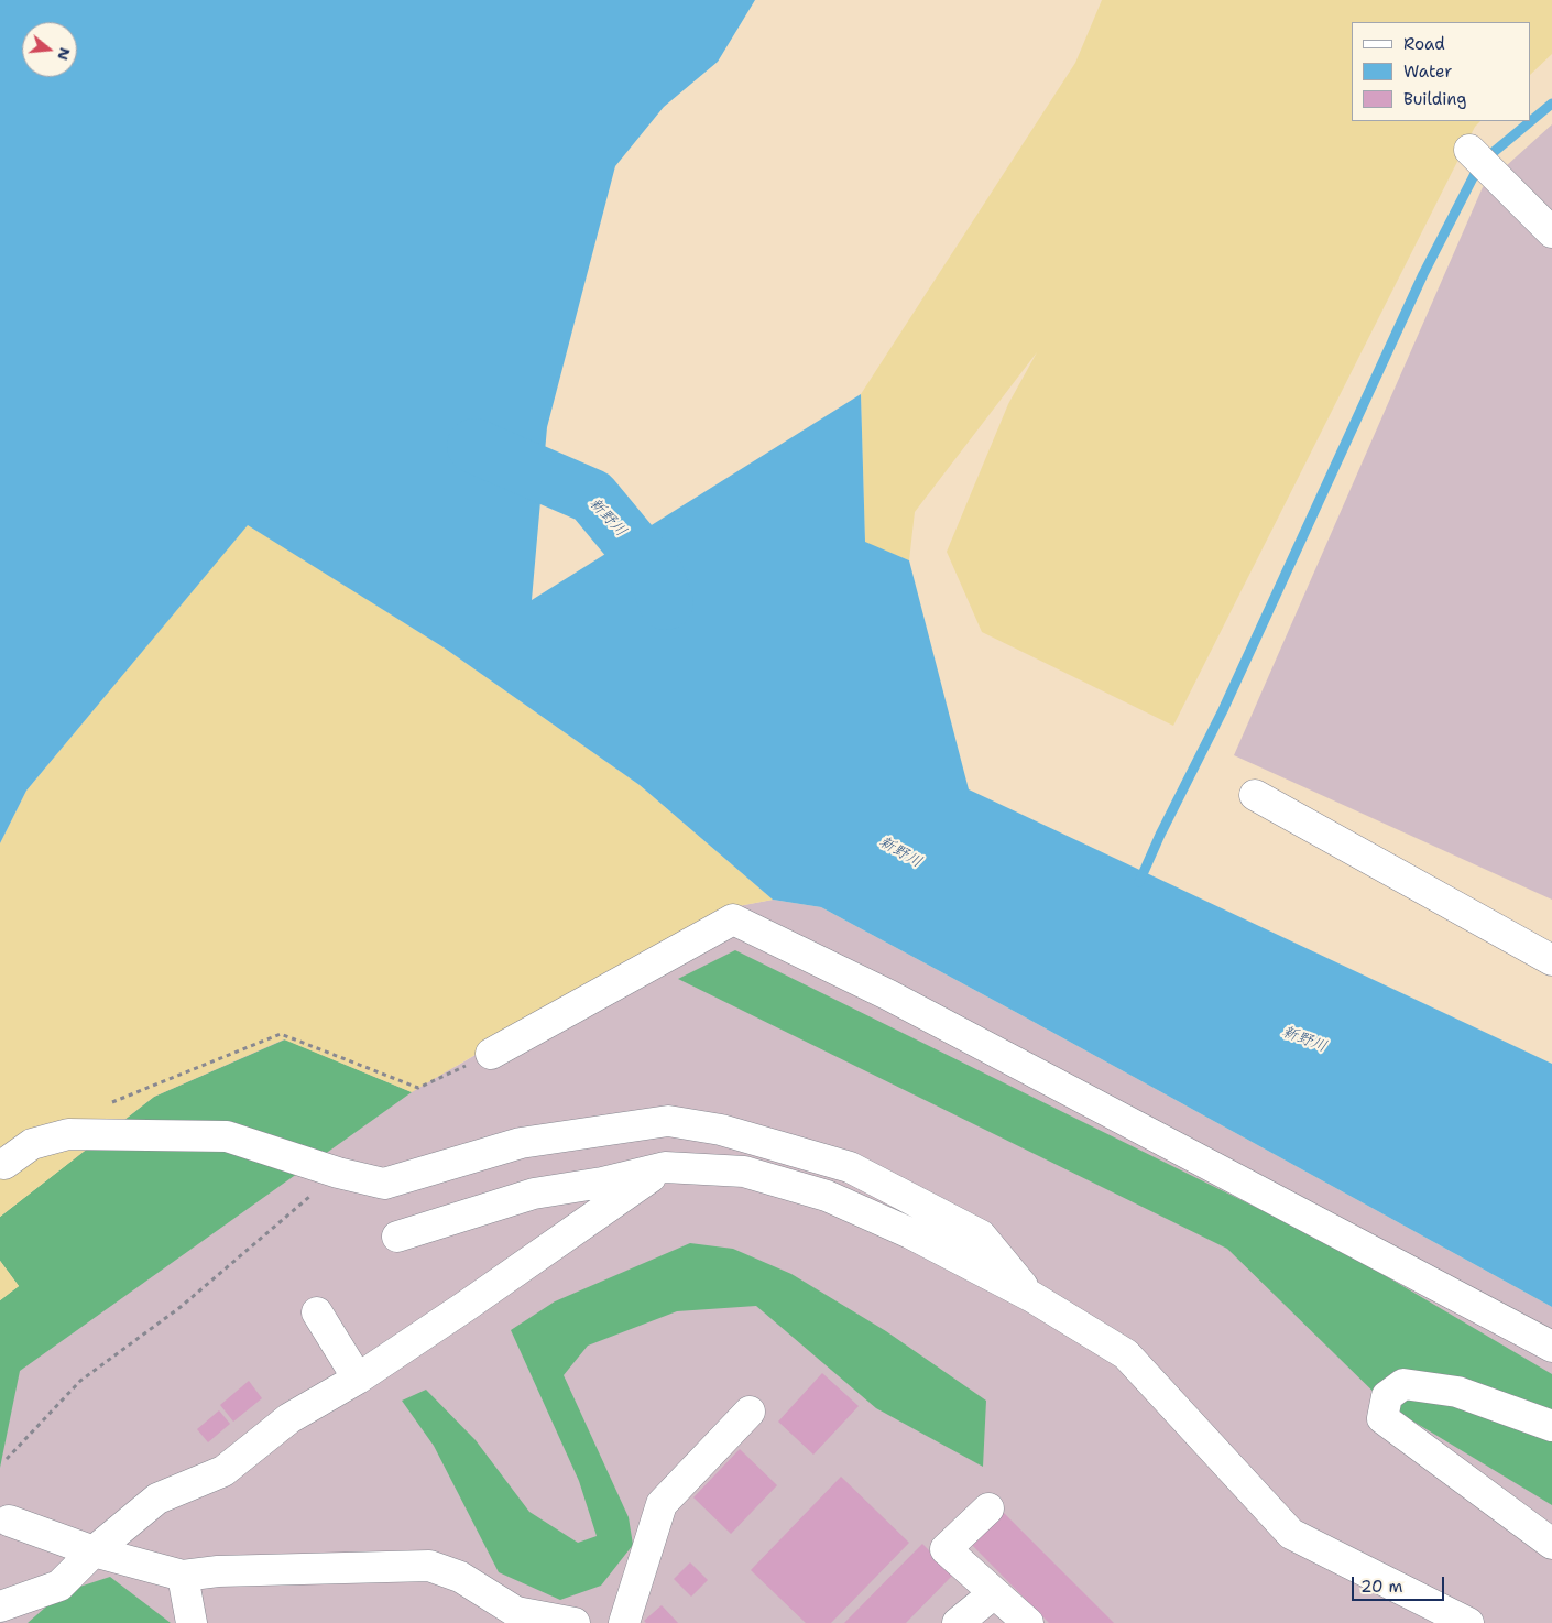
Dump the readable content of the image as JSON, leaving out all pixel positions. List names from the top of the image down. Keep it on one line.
{"water":["新野川"],"legend":["Road","Water","Building"],"scale_bar":"20 m","north":"right"}
